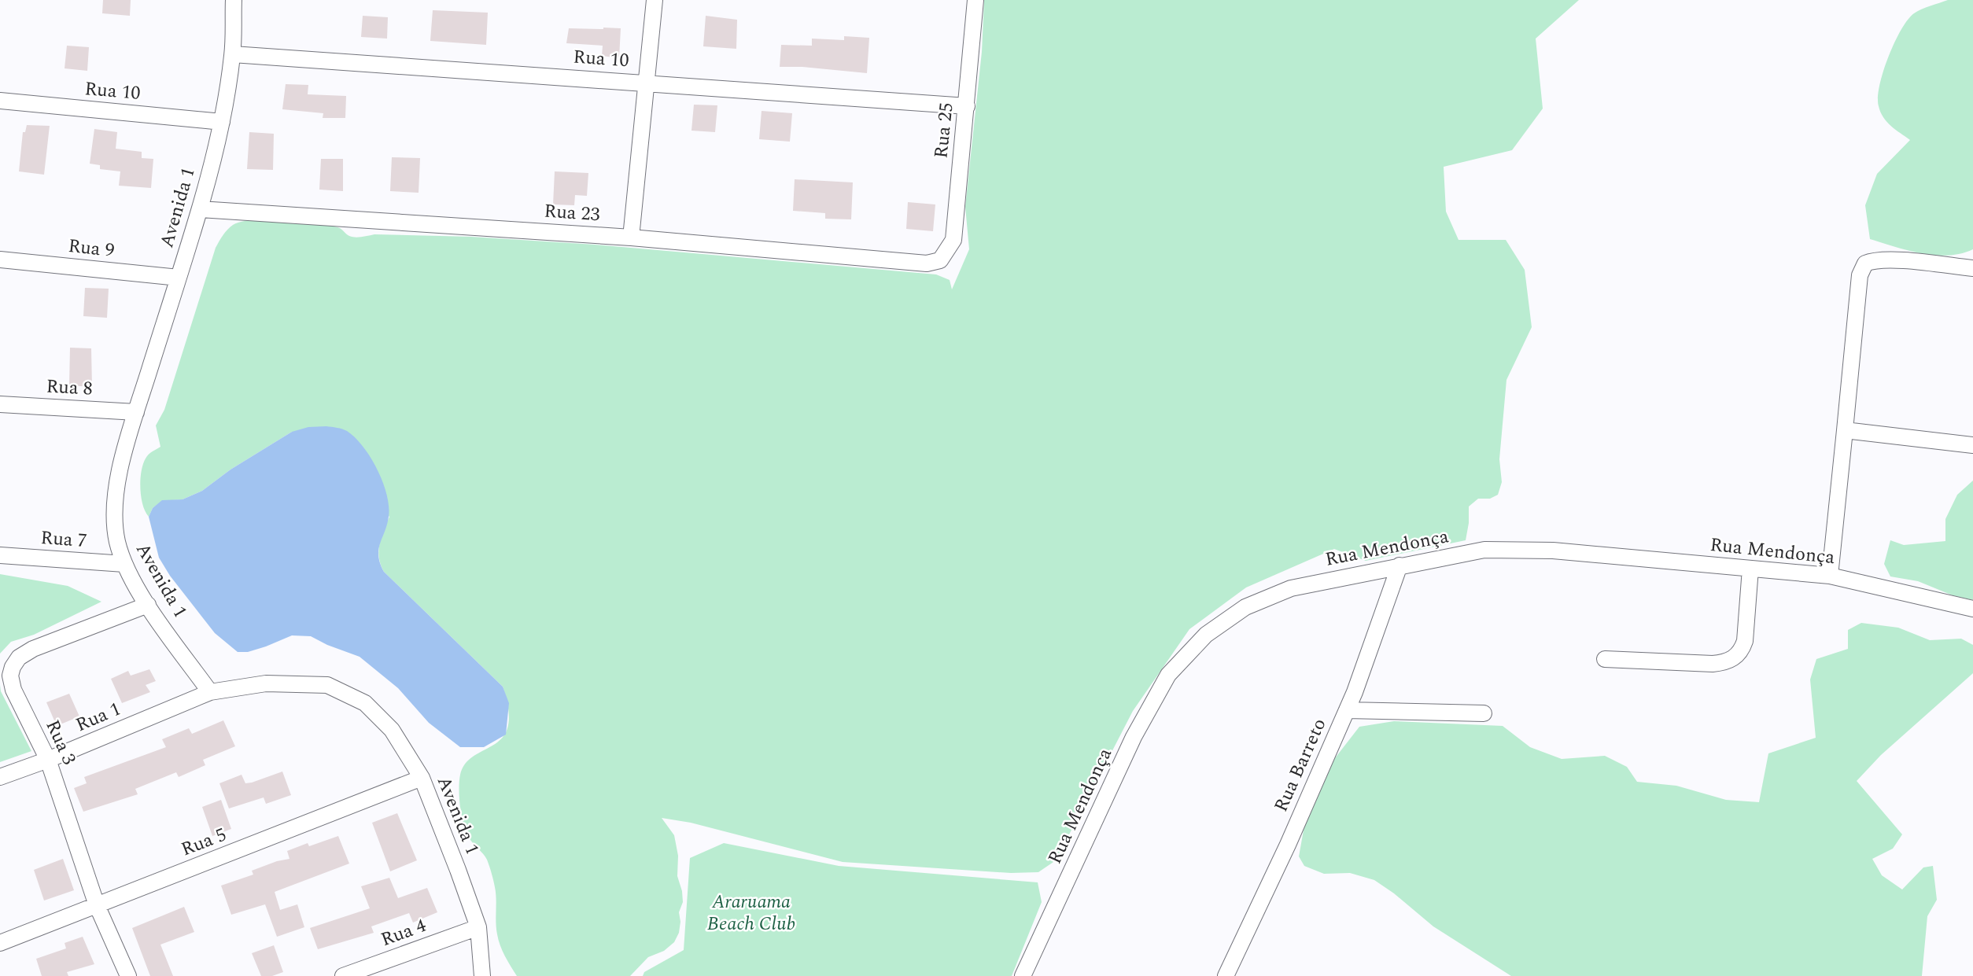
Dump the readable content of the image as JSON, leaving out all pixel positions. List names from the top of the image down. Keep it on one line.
{"streets":{"street":["Rua 10","Rua 25","Avenida 1","Rua 23","Rua 9","Rua 8","Rua 7","Rua Mendonça","Rua 1","Rua 3","Rua Barreto","Rua 5","Rua 4"]},"crossings":[["Rua 10","Rua 25"],["Rua 10","Avenida 1"],["Rua 25","Rua 23"],["Avenida 1","Rua 23"],["Avenida 1","Rua 9"],["Avenida 1","Rua 8"],["Avenida 1","Rua 7"],["Avenida 1","Rua 1"],["Avenida 1","Rua 3"],["Avenida 1","Rua 5"],["Avenida 1","Rua 4"],["Rua Mendonça","Rua Barreto"],["Rua 1","Rua 3"],["Rua 3","Rua 5"]],"parks":["Araruama Beach Club"]}
